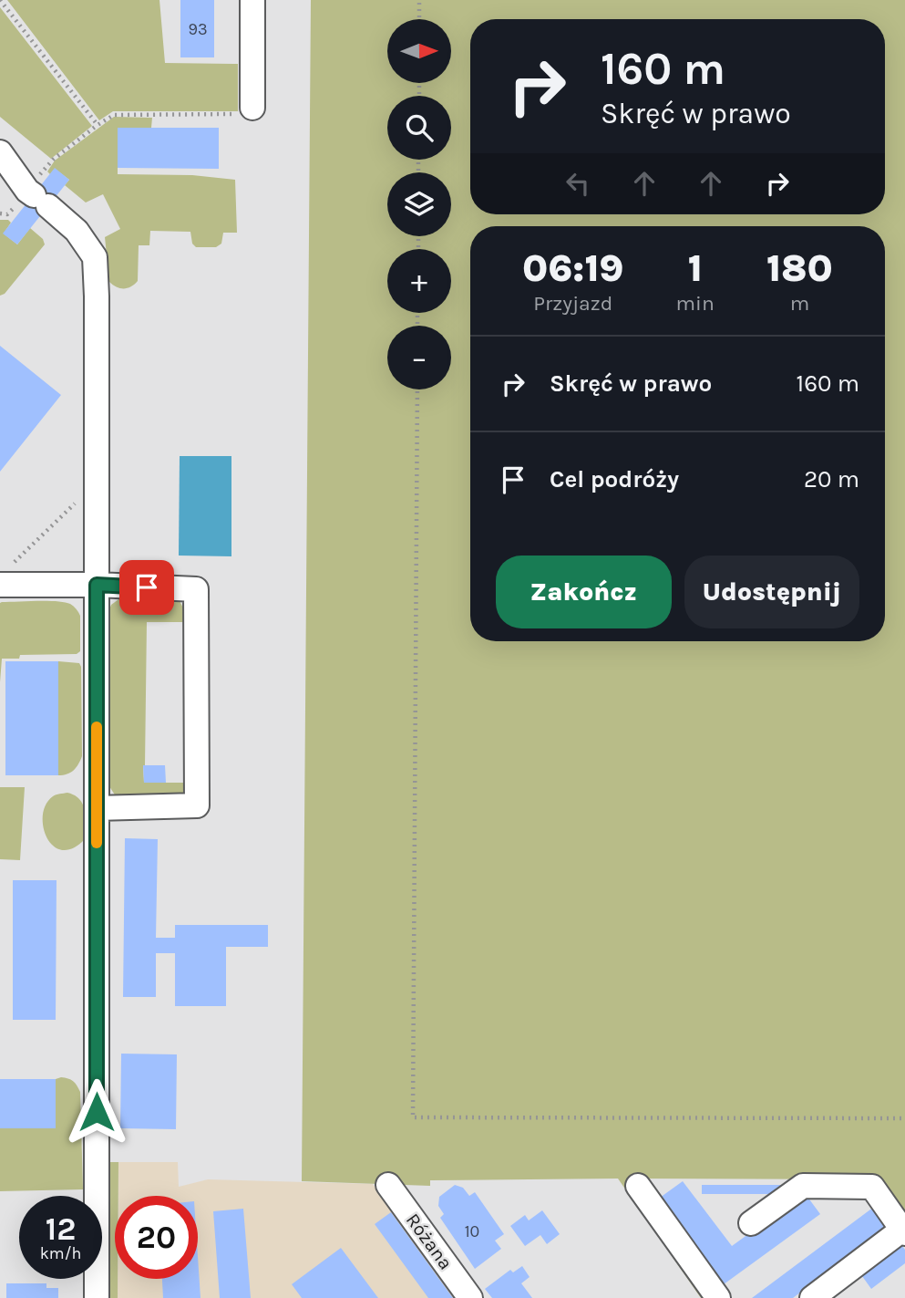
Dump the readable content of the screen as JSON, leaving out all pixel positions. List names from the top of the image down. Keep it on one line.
{"streets":{"street":["Różana"]},"house_numbers":["93","10"],"north":"right","page":{"map_buttons":["+","−"],"turn":["160 m","Skręć w prawo"],"eta":["06:19","Przyjazd","1","min","180","m"],"list":[{"name":"Skręć w prawo","value":"160 m"},{"name":"Cel podróży","value":"20 m"}],"buttons":["Zakończ","Udostępnij"],"speed":"12 km/h","limit":"20"}}
